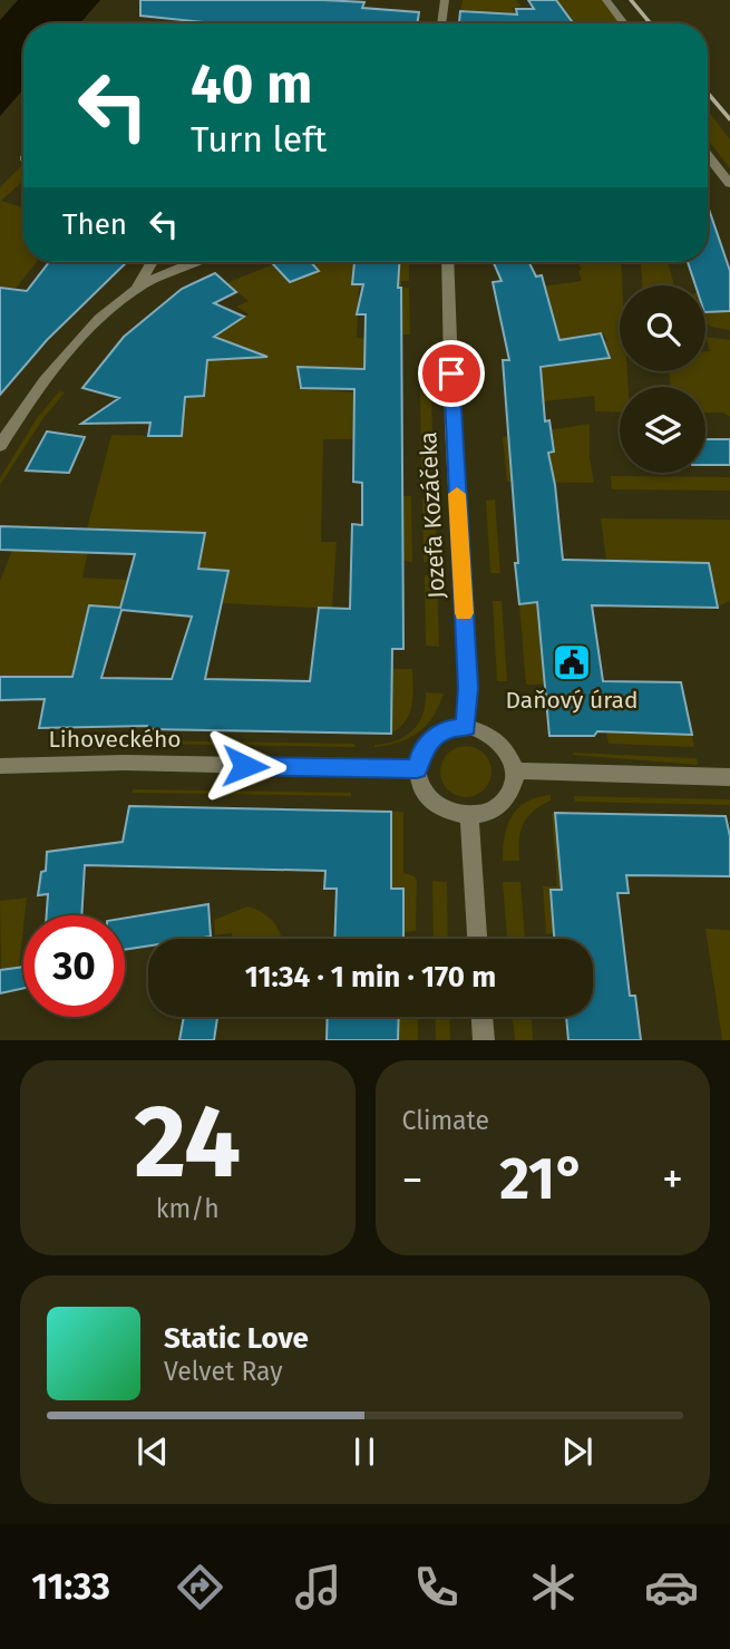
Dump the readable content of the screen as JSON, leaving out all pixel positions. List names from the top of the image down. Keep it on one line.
{"streets":{"street":["Jozefa Kozáčeka","Lihoveckého"]},"crossings":[["Jozefa Kozáčeka","Lihoveckého"]],"places":{"public building":["Daňový úrad"]},"page":{"turn":["40 m","Turn left"],"then":"Then","limit":"30","trip":"11:34 · 1 min · 170 m","tile":[["24","km/h"],"Climate"],"heat":["−","21°","+"],"song":["Static Love","Velvet Ray"],"tabs":"11:33"}}
